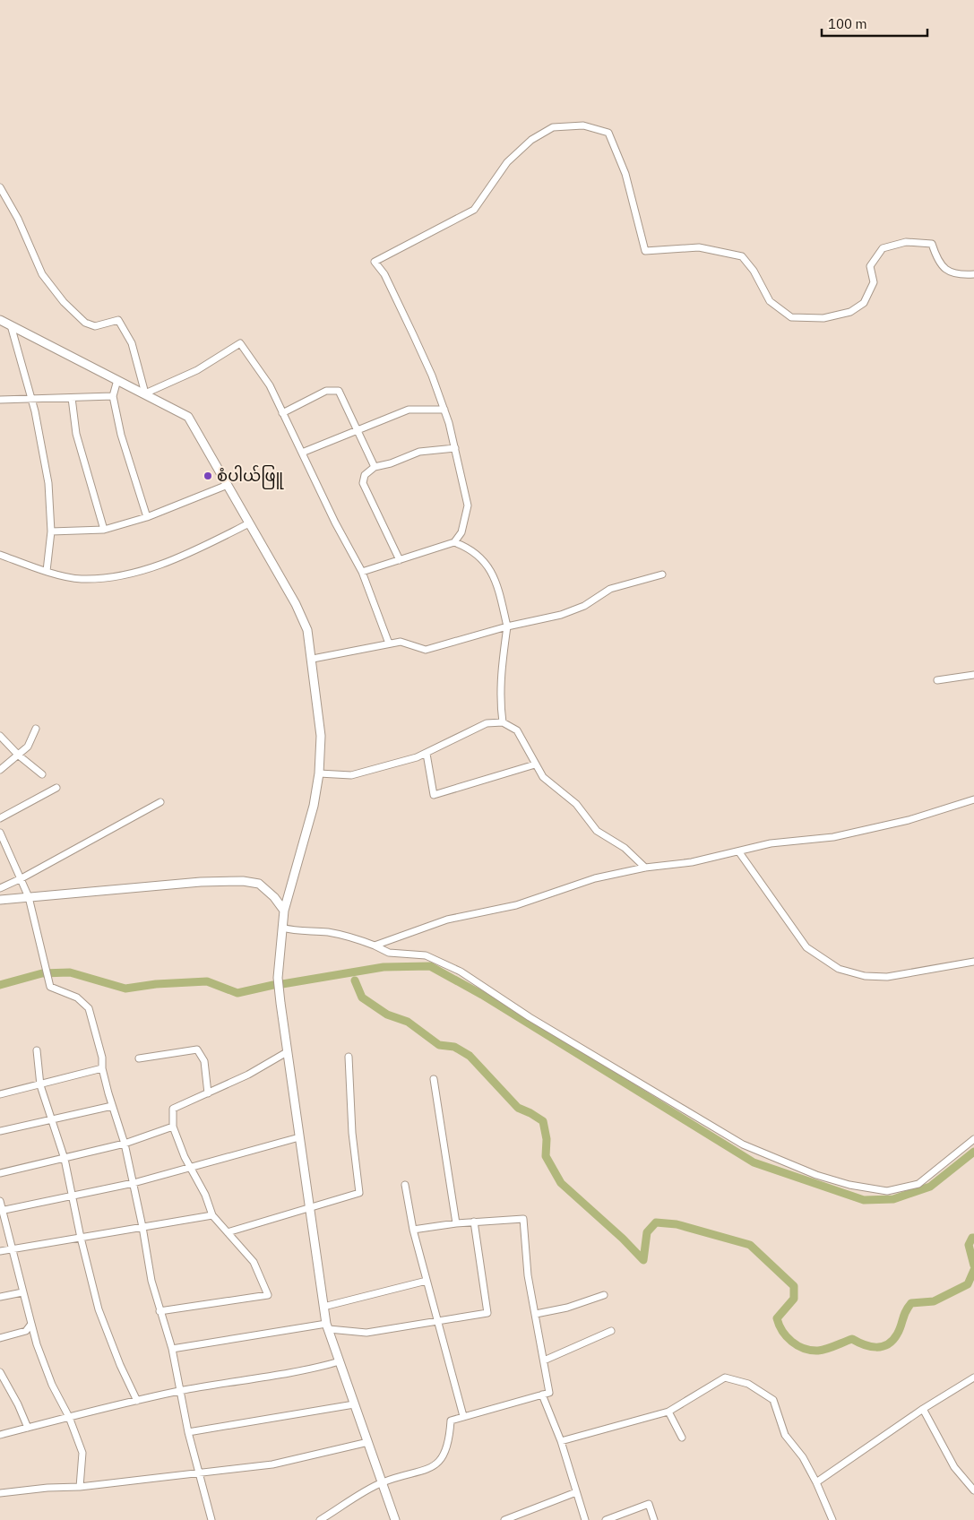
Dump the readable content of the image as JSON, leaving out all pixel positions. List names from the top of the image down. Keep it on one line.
{"places":["စံပါယ်ဖြူ"],"scale_bar":"100 m"}
